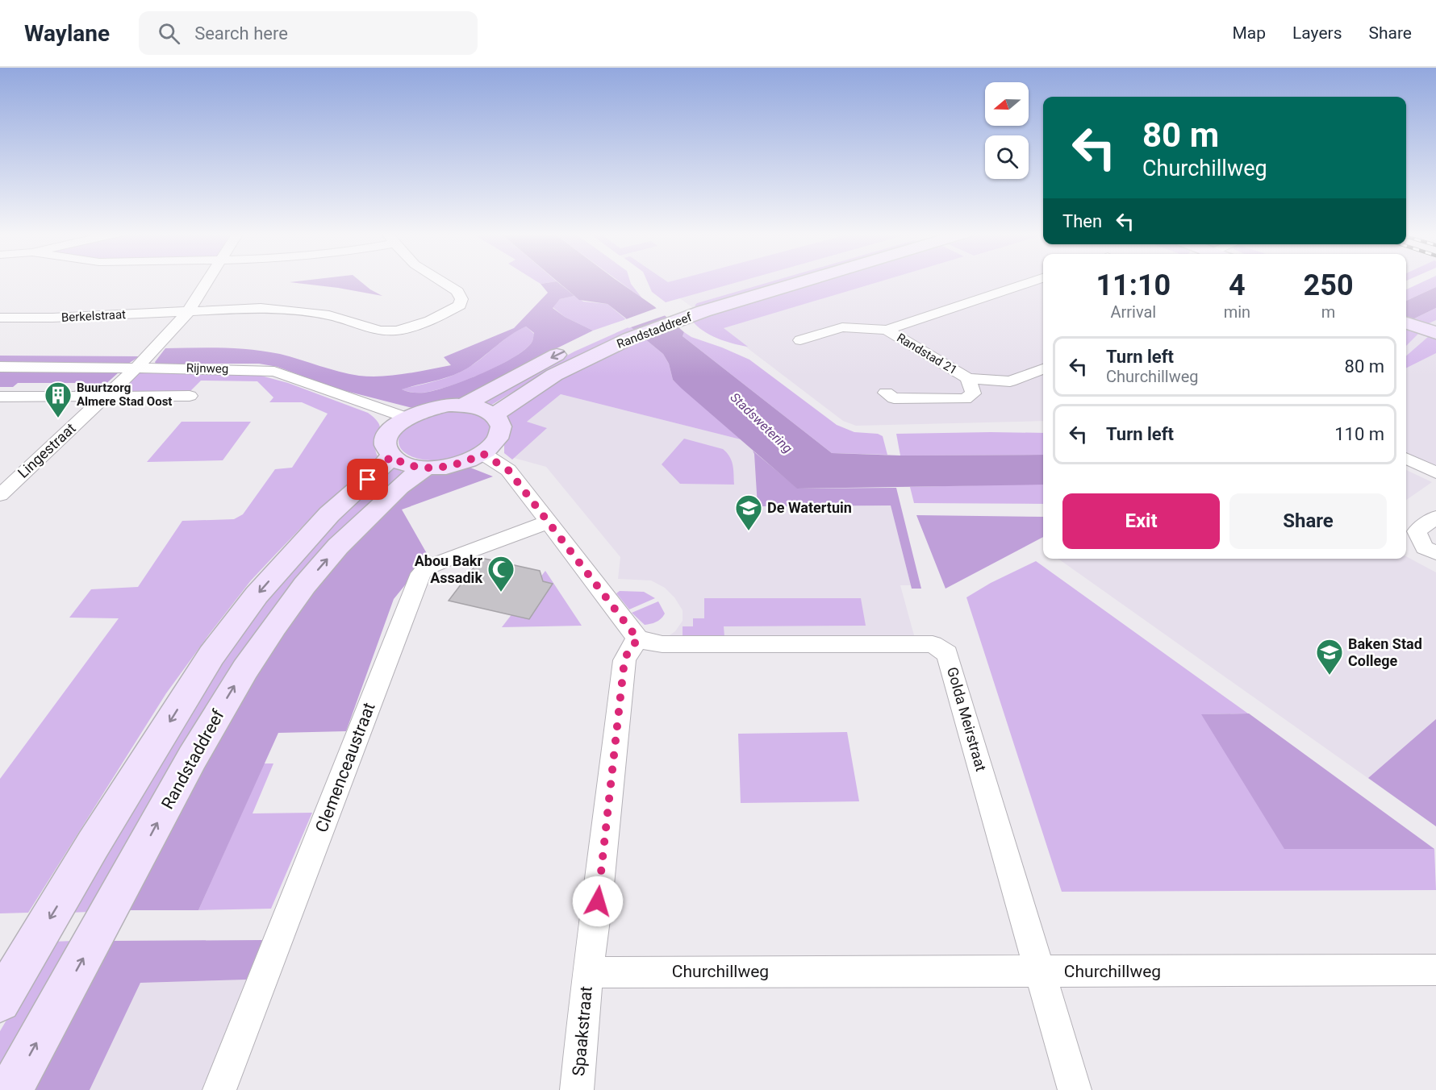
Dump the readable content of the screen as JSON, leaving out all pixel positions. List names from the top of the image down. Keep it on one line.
{"streets":{"main road":["Randstaddreef"],"street":["Berkelstraat","Randstad 21","Rijnweg","Lingestraat","Golda Meirstraat","Clemenceaustraat","Churchillweg","Spaakstraat"]},"crossings":[["Berkelstraat","Lingestraat"],["Rijnweg","Lingestraat"],["Golda Meirstraat","Churchillweg"],["Churchillweg","Spaakstraat"]],"water":["Stadswetering"],"places":{"building":["Buurtzorg Almere Stad Oost"],"school or university":["De Watertuin","Baken Stad College"],"mosque":["Abou Bakr Assadik"]},"north":"left","page":{"header":"Waylane","search":"Search here","nav":["Map","Layers","Share"],"turn":["80 m","Churchillweg"],"then":"Then","eta":["11:10","Arrival","4","min","250","m"],"list":[{"name":"Turn left","note":"Churchillweg","value":"80 m"},{"name":"Turn left","value":"110 m"}],"buttons":["Exit","Share"]}}
